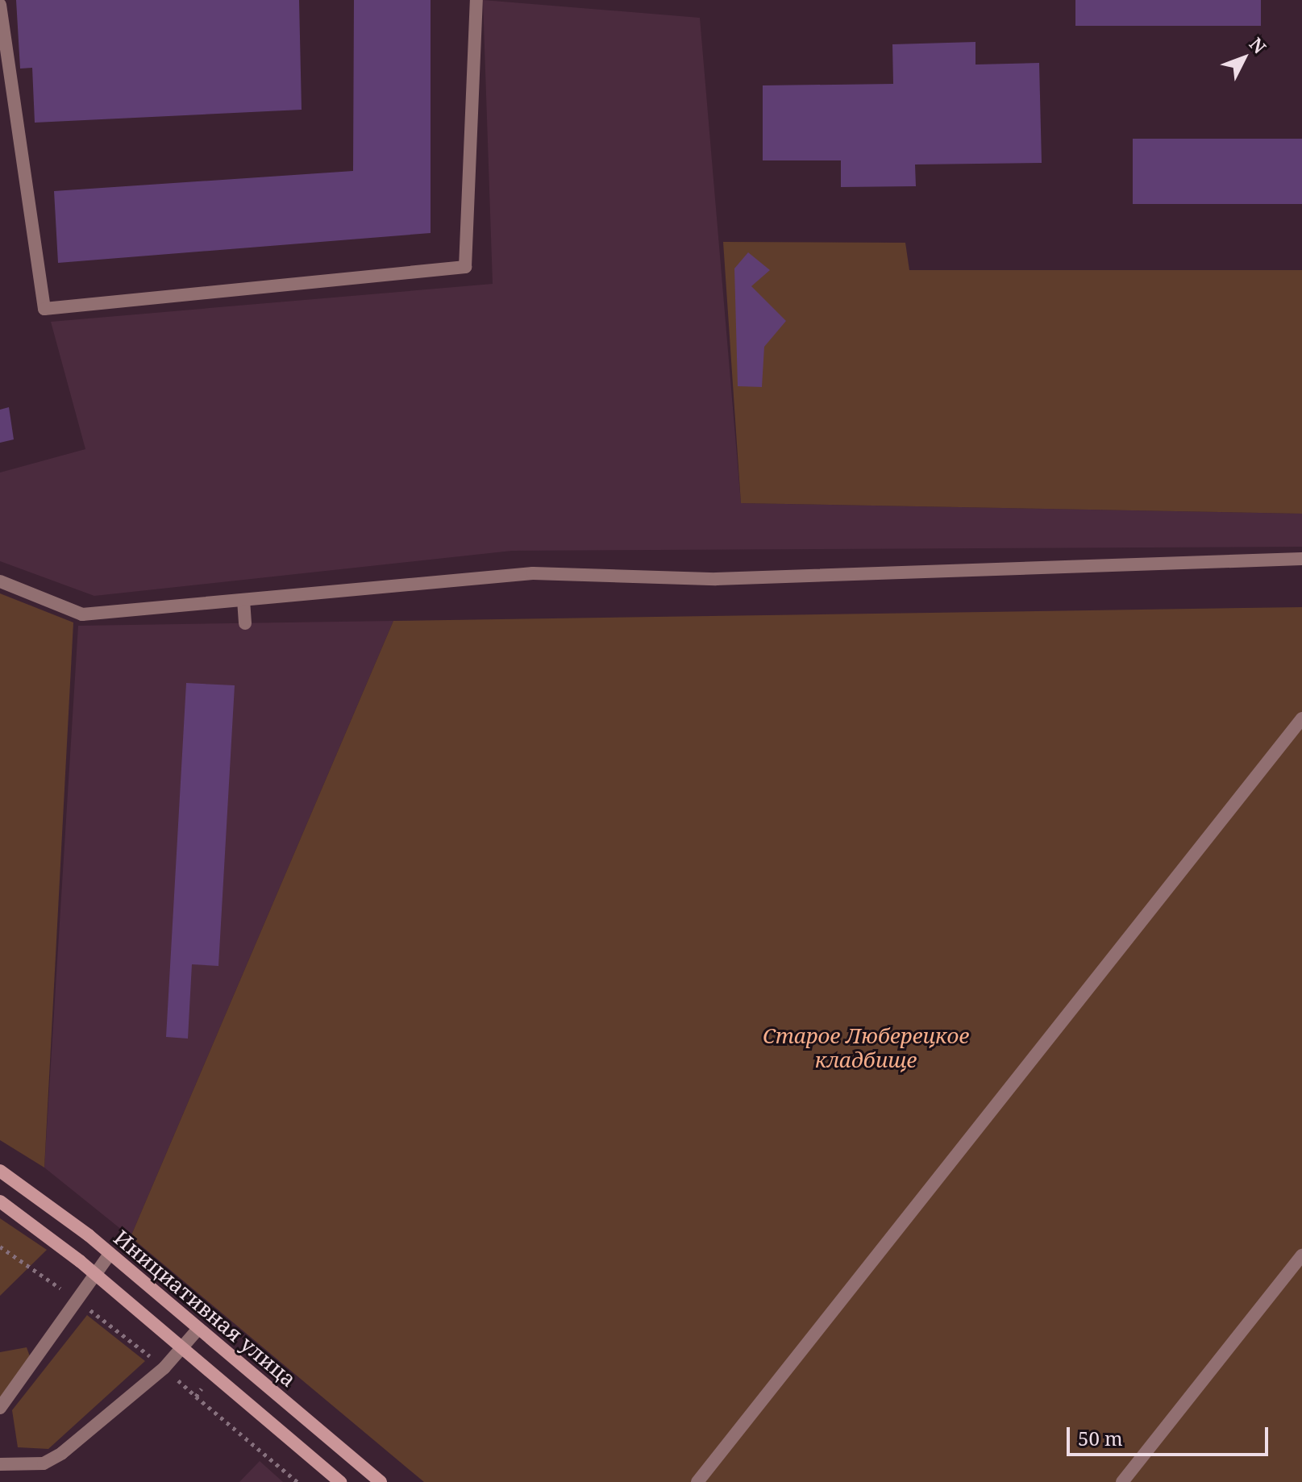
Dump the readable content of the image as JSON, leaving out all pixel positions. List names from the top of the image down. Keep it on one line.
{"streets":{"main road":["Инициативная улица"]},"parks":["Старое Люберецкое кладбище"],"scale_bar":"50 m","north":"top right"}
